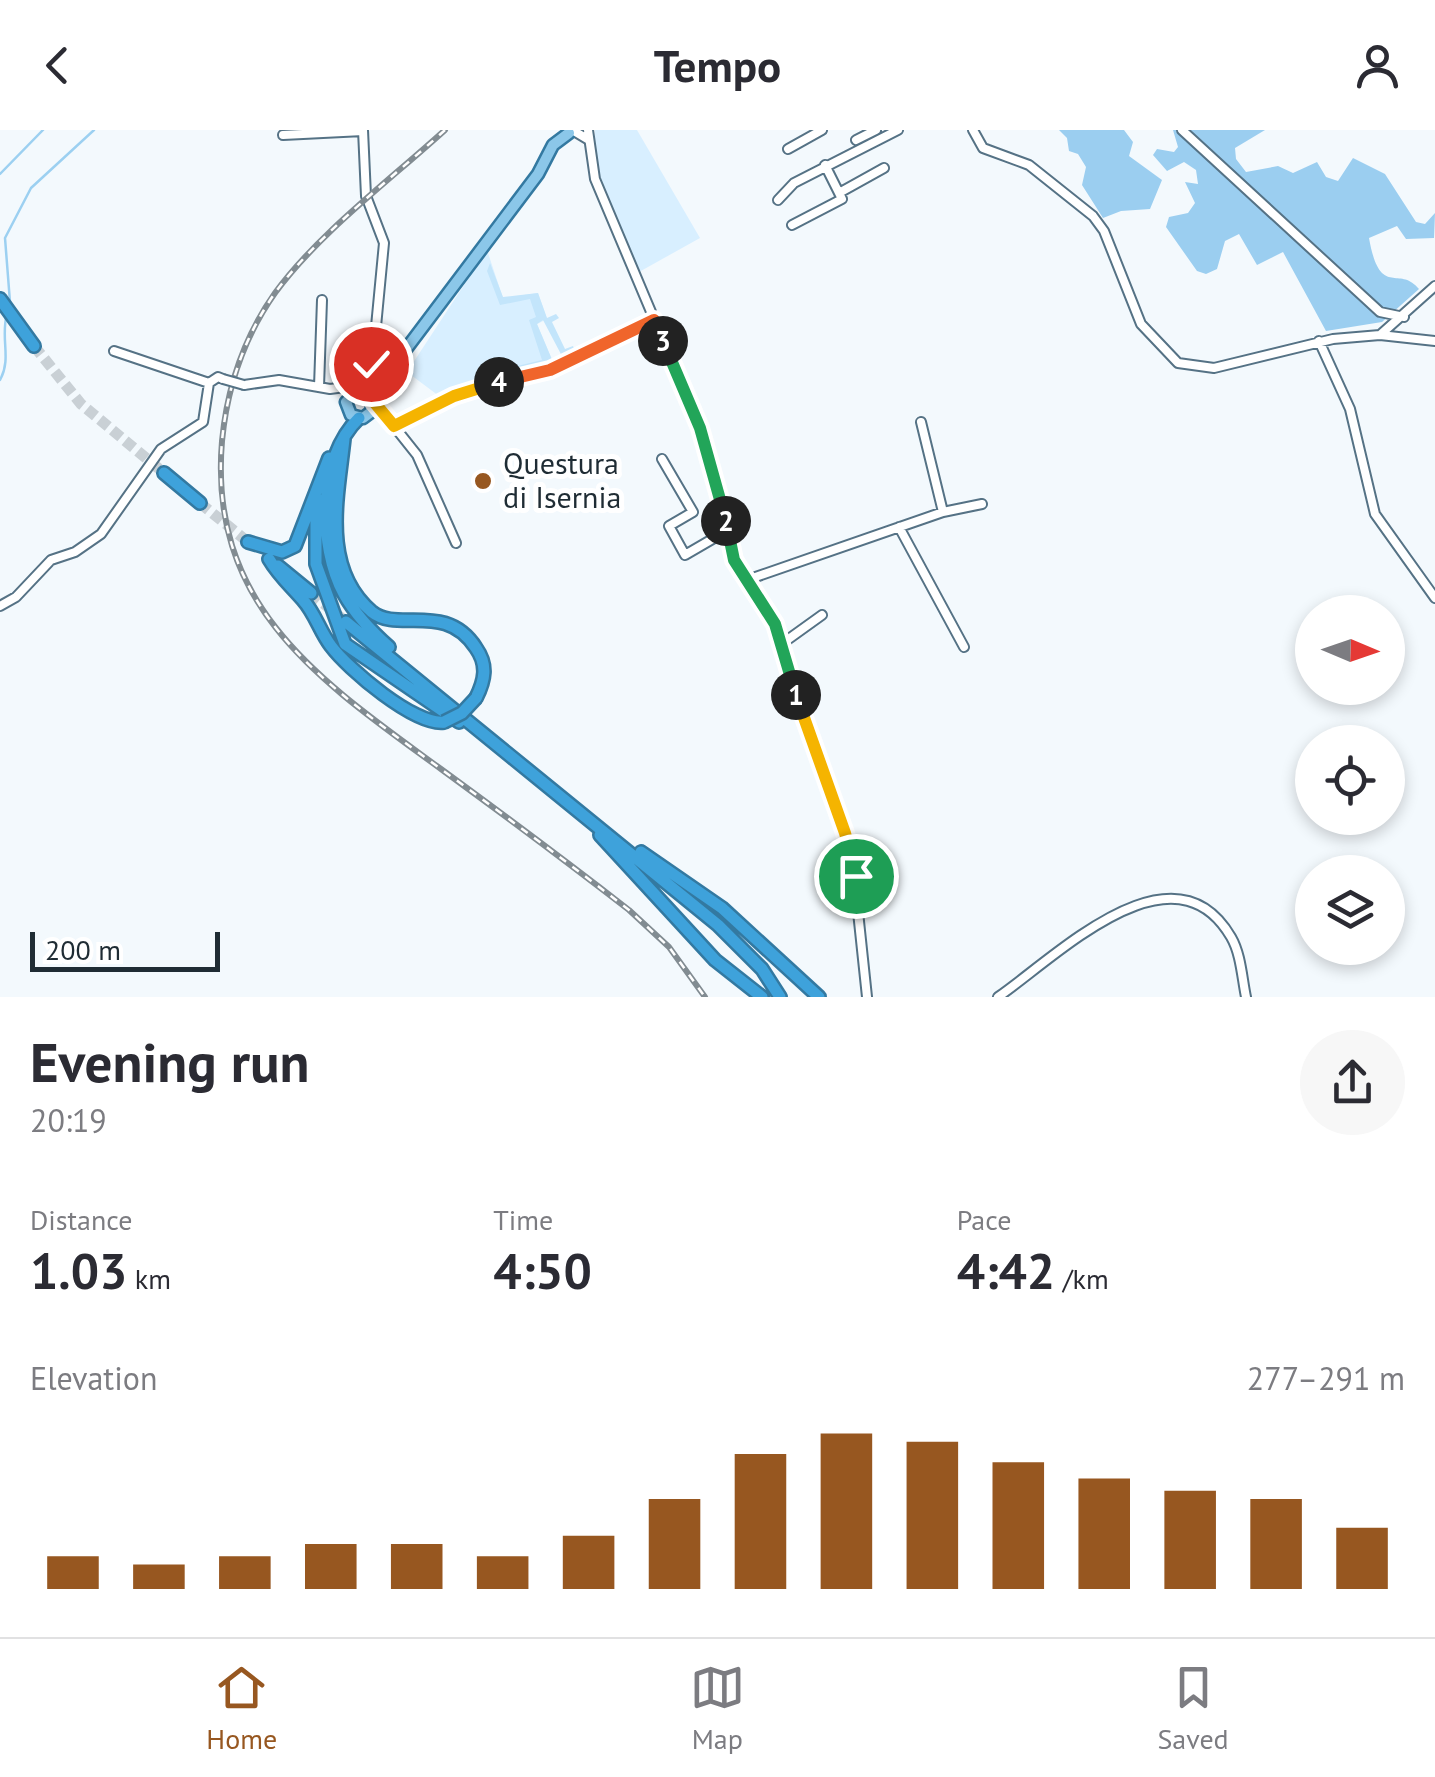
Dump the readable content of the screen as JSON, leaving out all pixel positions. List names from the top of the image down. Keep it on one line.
{"places":["Questura di Isernia"],"scale_bar":"200 m","north":"right","page":{"header":"Tempo","pins":["3","4","2","1"],"scale":"200 m","heading":["Evening run","20:19"],"stats":[["Distance","1.03 km"],["Time","4:50"],["Pace","4:42 /km"]],"chart":["Elevation","277–291 m"],"tabs":["Home","Map","Saved"]}}
